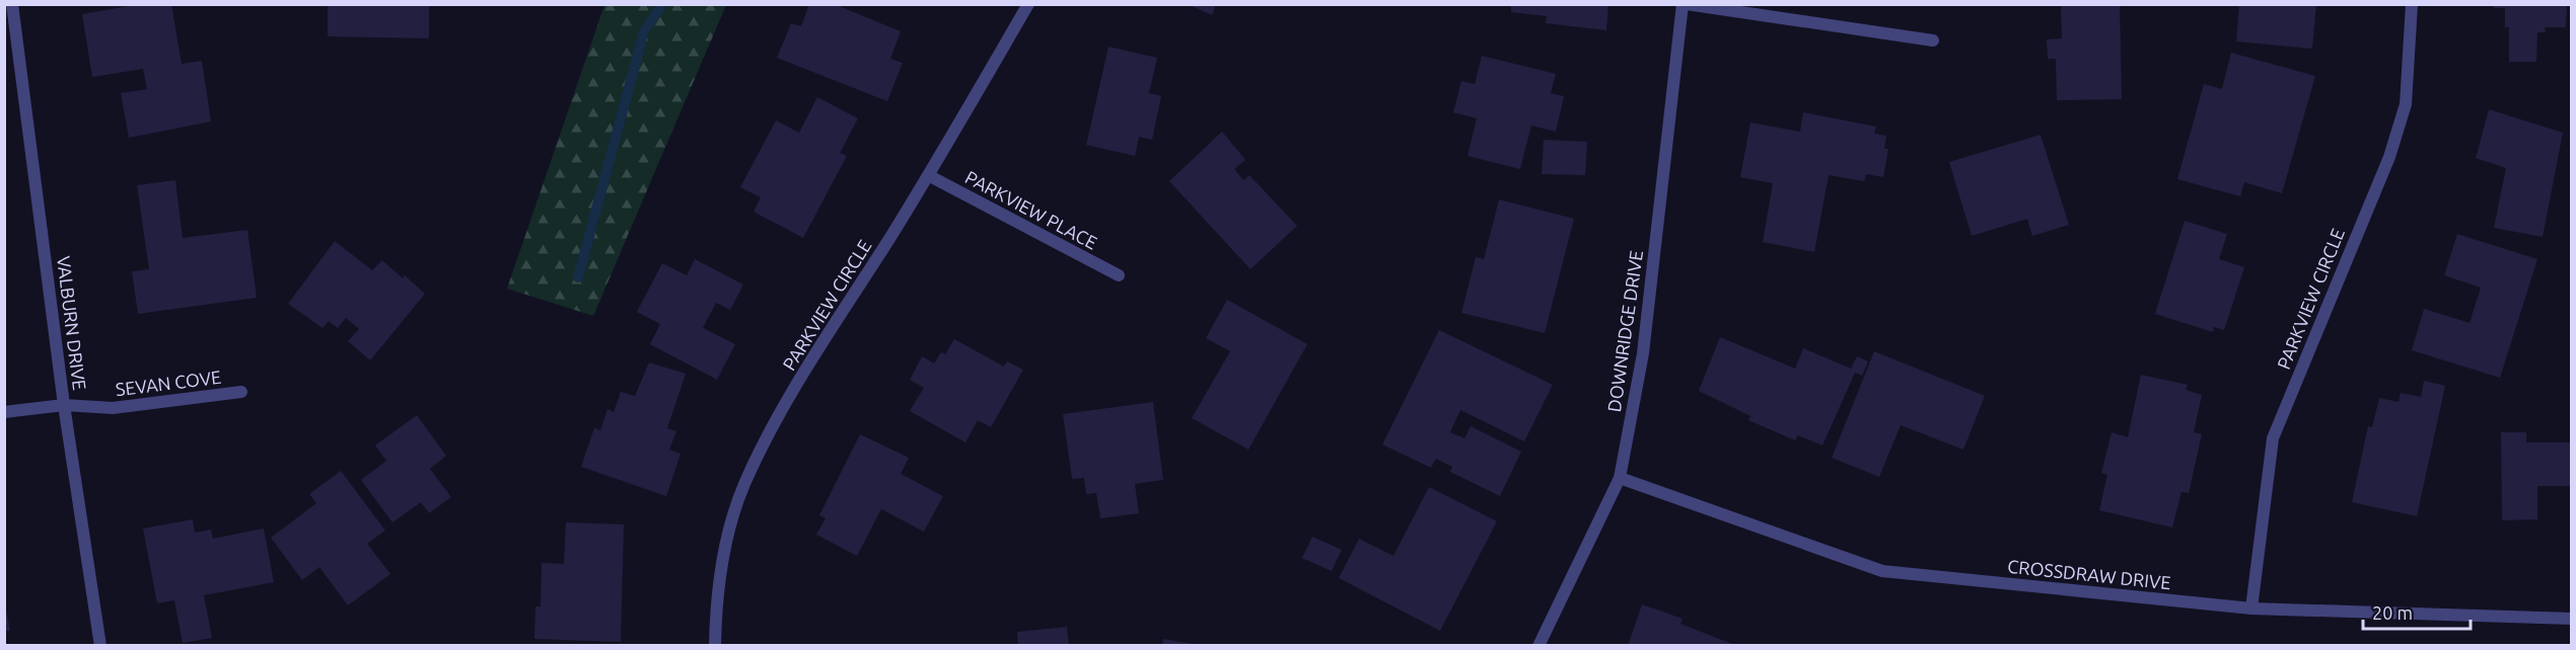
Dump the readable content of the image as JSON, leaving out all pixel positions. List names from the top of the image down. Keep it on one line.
{"streets":{"street":["PARKVIEW PLACE","PARKVIEW CIRCLE","VALBURN DRIVE","DOWNRIDGE DRIVE","SEVAN COVE","CROSSDRAW DRIVE"]},"crossings":[["PARKVIEW PLACE","PARKVIEW CIRCLE"],["PARKVIEW CIRCLE","CROSSDRAW DRIVE"],["VALBURN DRIVE","SEVAN COVE"],["DOWNRIDGE DRIVE","CROSSDRAW DRIVE"]],"scale_bar":"20 m"}
